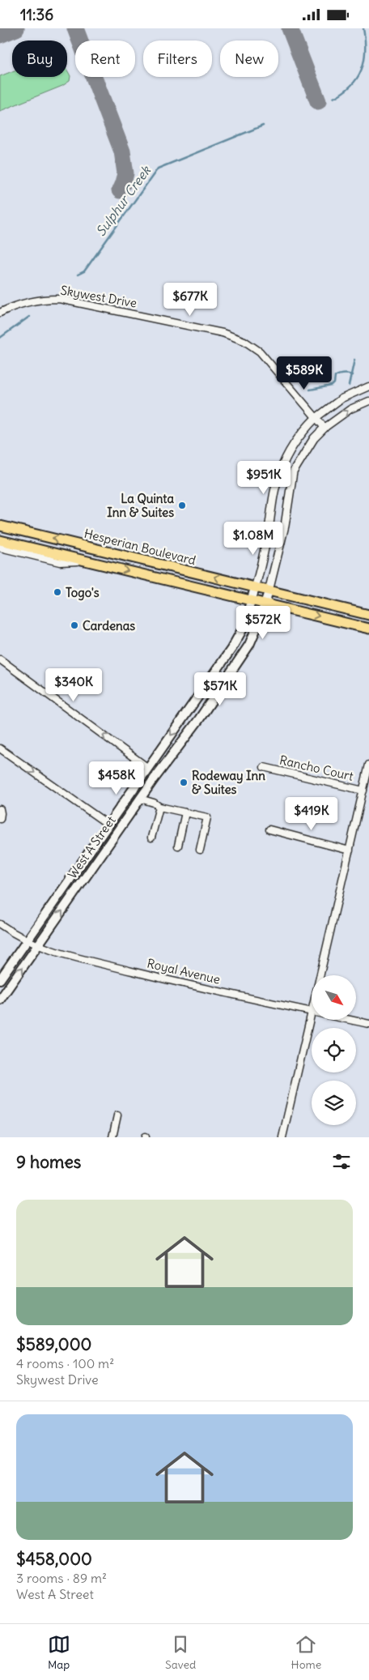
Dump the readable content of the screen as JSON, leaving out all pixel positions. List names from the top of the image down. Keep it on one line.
{"streets":{"main road":["Hesperian Boulevard","West A Street"],"street":["Skywest Drive","Rancho Court","Royal Avenue"]},"crossings":[["Skywest Drive","West A Street"],["Hesperian Boulevard","West A Street"],["West A Street","Royal Avenue"]],"water":["Sulphur Creek"],"places":["La Quinta Inn & Suites","Togo's","Cardenas","Rodeway Inn & Suites"],"north":"bottom right","page":{"status":"11:36","chip":["Buy","Rent","Filters","New"],"price":["$677K","$589K","$951K","$1.08M","$572K","$340K","$571K","$458K","$419K"],"heading":"9 homes","list":[{"name":"$589,000","note":"4 rooms · 100 m² · Skywest Drive"},{"name":"$458,000","note":"3 rooms · 89 m² · West A Street"}],"tabs":["Map","Saved","Home"]}}
